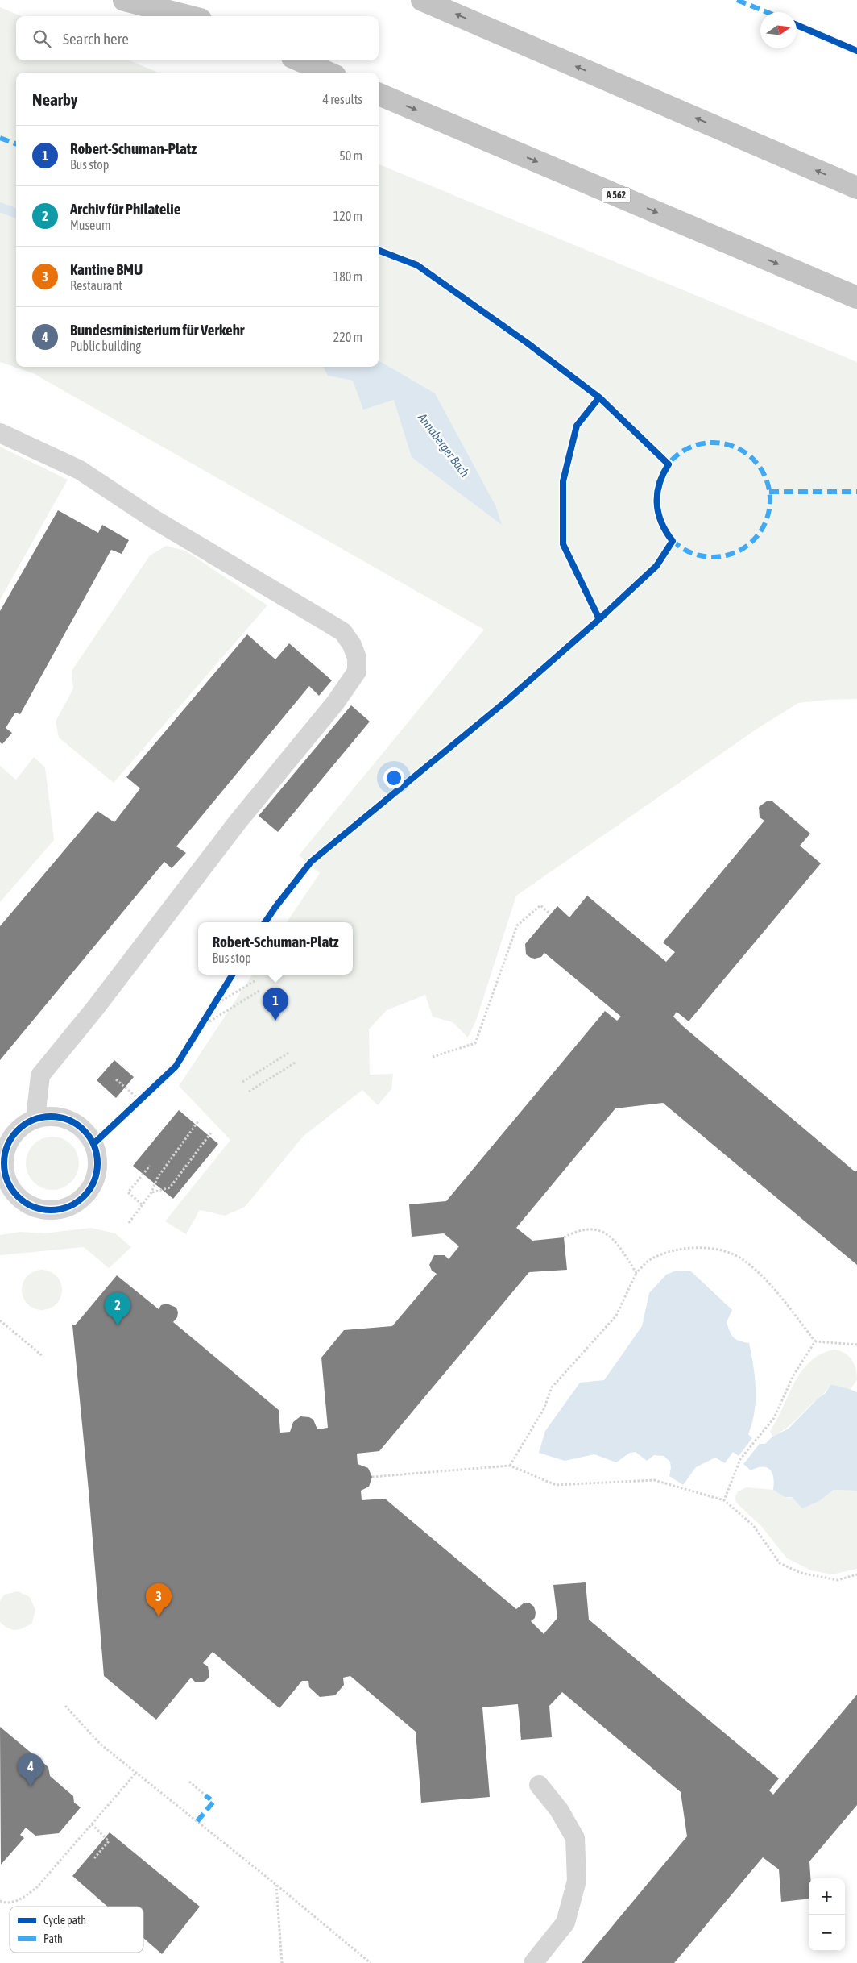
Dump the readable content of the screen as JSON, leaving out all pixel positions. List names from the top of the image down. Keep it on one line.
{"streets":{"highway":["A 562"]},"water":["Annaberger Bach"],"legend":["Cycle path","Path"],"north":"right","page":{"search":"Search here","heading":["Nearby","4 results"],"list":[{"mark":"1","name":"Robert-Schuman-Platz","note":"Bus stop","value":"50 m"},{"mark":"2","name":"Archiv für Philatelie","note":"Museum","value":"120 m"},{"mark":"3","name":"Kantine BMU","note":"Restaurant","value":"180 m"},{"mark":"4","name":"Bundesministerium für Verkehr","note":"Public building","value":"220 m"}],"popup":["Robert-Schuman-Platz","Bus stop"],"pins":["1","2","3","4"],"map_buttons":["+","−"]}}
